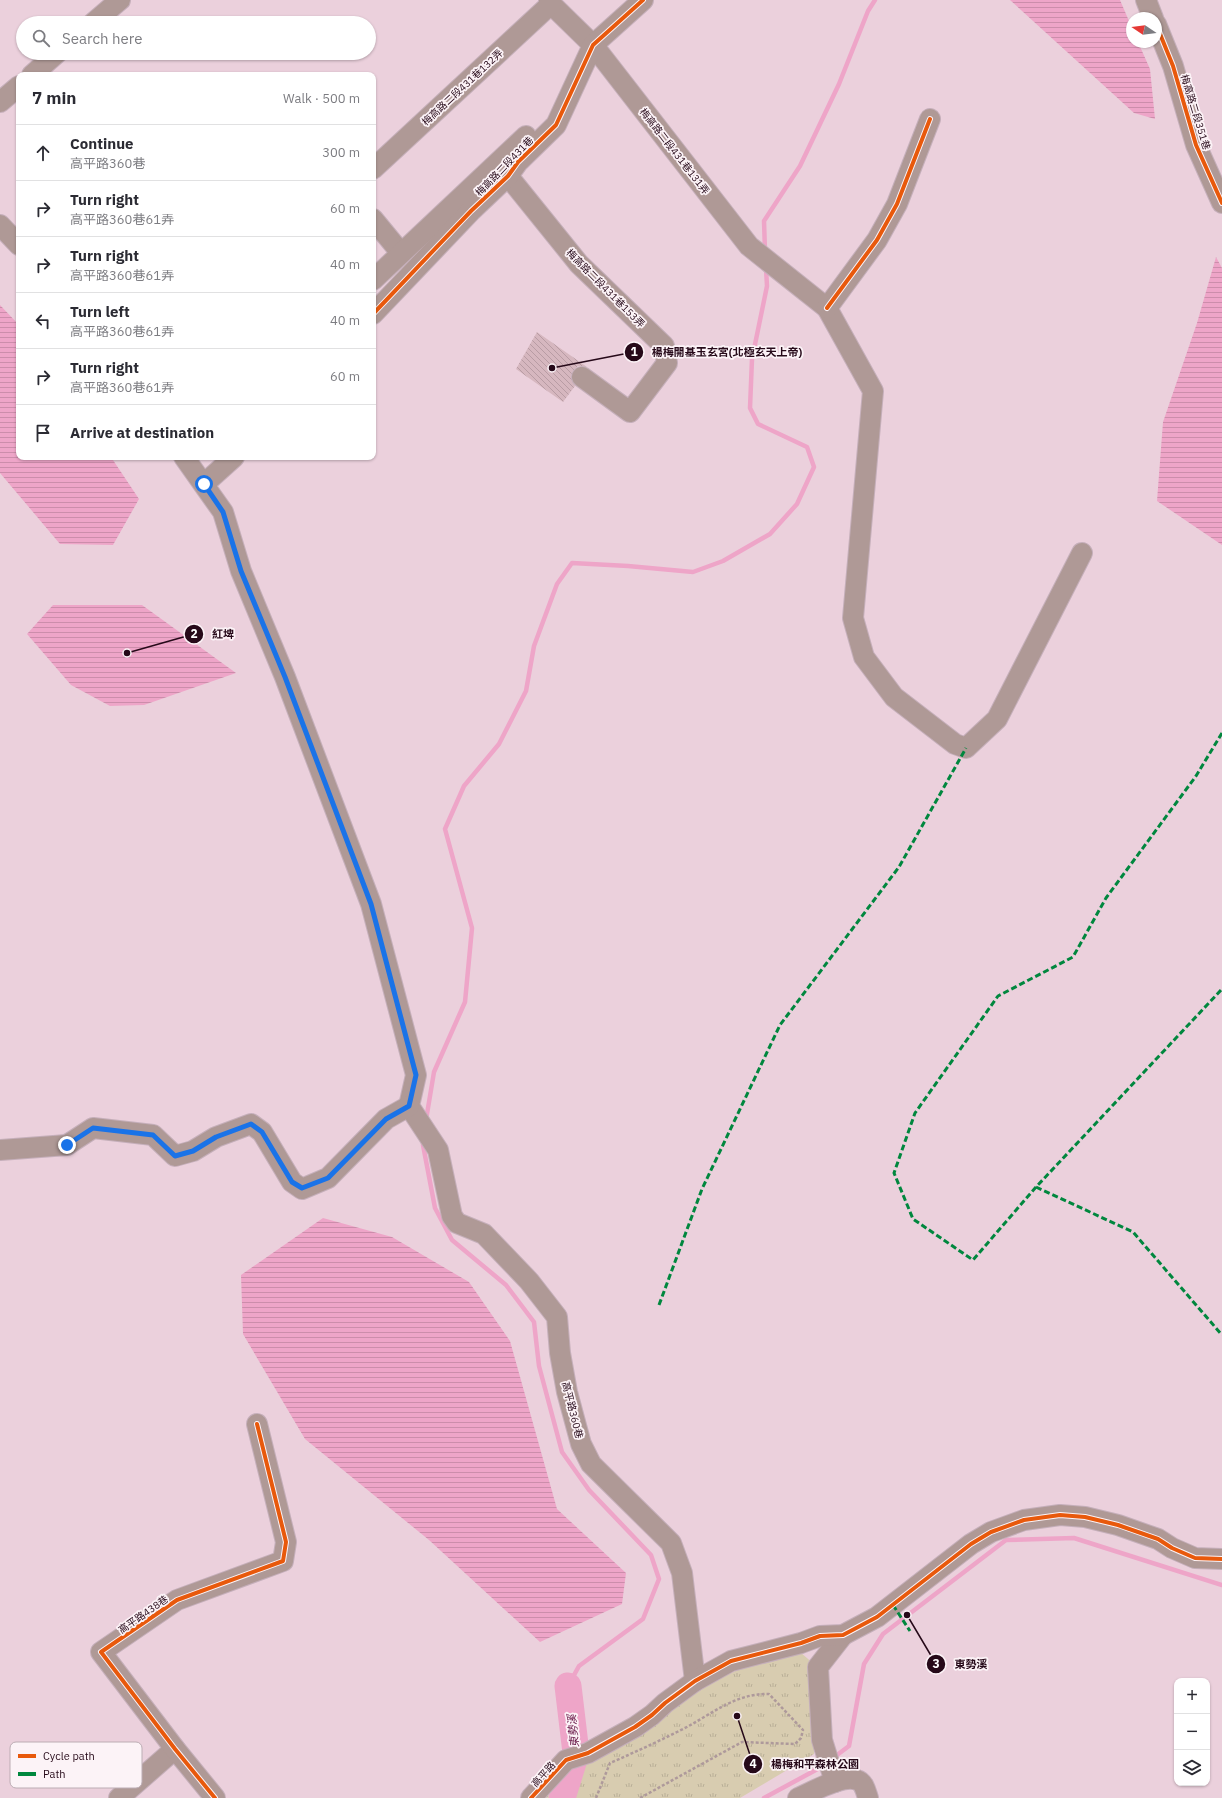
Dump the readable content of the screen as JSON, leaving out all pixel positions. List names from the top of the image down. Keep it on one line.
{"streets":{"street":["梅高路二段431巷132弄","梅高路二段351巷","梅高路二段431巷131弄","梅高路二段431巷","梅高路二段431巷153弄","高平路360巷","高平路438巷","高平路"]},"crossings":[["梅高路二段431巷132弄","梅高路二段431巷131弄"],["梅高路二段431巷131弄","梅高路二段431巷"],["梅高路二段431巷","梅高路二段431巷153弄"],["高平路360巷","高平路"]],"water":["東勢溪"],"places":["楊梅開基玉玄宮(北極玄天上帝)","紅埤","東勢溪","楊梅和平森林公園"],"legend":["Cycle path","Path"],"north":"left","page":{"search":"Search here","heading":["7 min","Walk · 500 m"],"list":[["Continue","高平路360巷","300 m"],["Turn right","高平路360巷61弄","60 m"],["Turn right","高平路360巷61弄","40 m"],["Turn left","高平路360巷61弄","40 m"],["Turn right","高平路360巷61弄","60 m"],"Arrive at destination"],"map_buttons":["+","−"]}}
